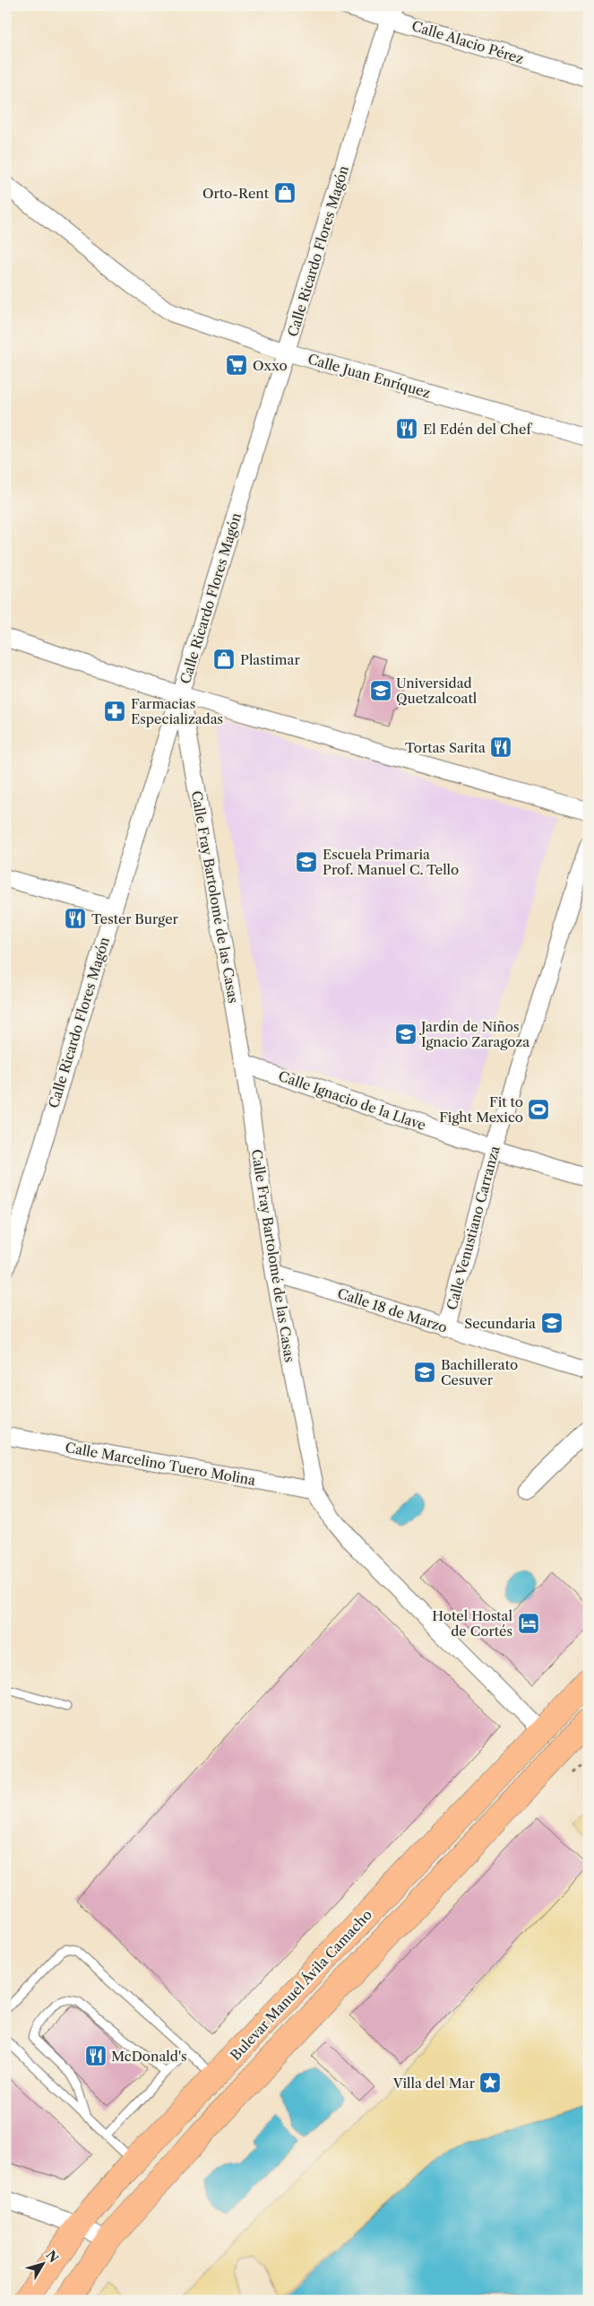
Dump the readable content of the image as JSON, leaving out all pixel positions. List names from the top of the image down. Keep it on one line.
{"streets":{"main road":["Bulevar Manuel Ávila Camacho"],"street":["Calle Alacio Pérez","Calle Ricardo Flores Magón","Calle Juan Enríquez","Calle Fray Bartolomé de las Casas","Calle Ignacio de la Llave","Calle Venustiano Carranza","Calle 18 de Marzo","Calle Marcelino Tuero Molina"]},"crossings":[["Calle Alacio Pérez","Calle Ricardo Flores Magón"],["Calle Ricardo Flores Magón","Calle Juan Enríquez"],["Calle Ricardo Flores Magón","Calle Fray Bartolomé de las Casas"],["Calle Fray Bartolomé de las Casas","Calle Ignacio de la Llave"],["Calle Fray Bartolomé de las Casas","Calle 18 de Marzo"],["Calle Fray Bartolomé de las Casas","Calle Marcelino Tuero Molina"],["Calle Fray Bartolomé de las Casas","Bulevar Manuel Ávila Camacho"],["Calle Ignacio de la Llave","Calle Venustiano Carranza"],["Calle Venustiano Carranza","Calle 18 de Marzo"]],"places":{"shop":["Orto-Rent","Plastimar"],"supermarket":["Oxxo"],"restaurant":["El Edén del Chef","Tortas Sarita","Tester Burger","McDonald's"],"school or university":["Universidad Quetzalcoatl","Escuela Primaria Prof. Manuel C. Tello","Jardín de Niños Ignacio Zaragoza","Secundaria","Bachillerato Cesuver"],"pharmacy":["Farmacias Especializadas"],"sports":["Fit to Fight Mexico"],"hotel":["Hotel Hostal de Cortés"],"place":["Villa del Mar"]},"north":"top right"}
